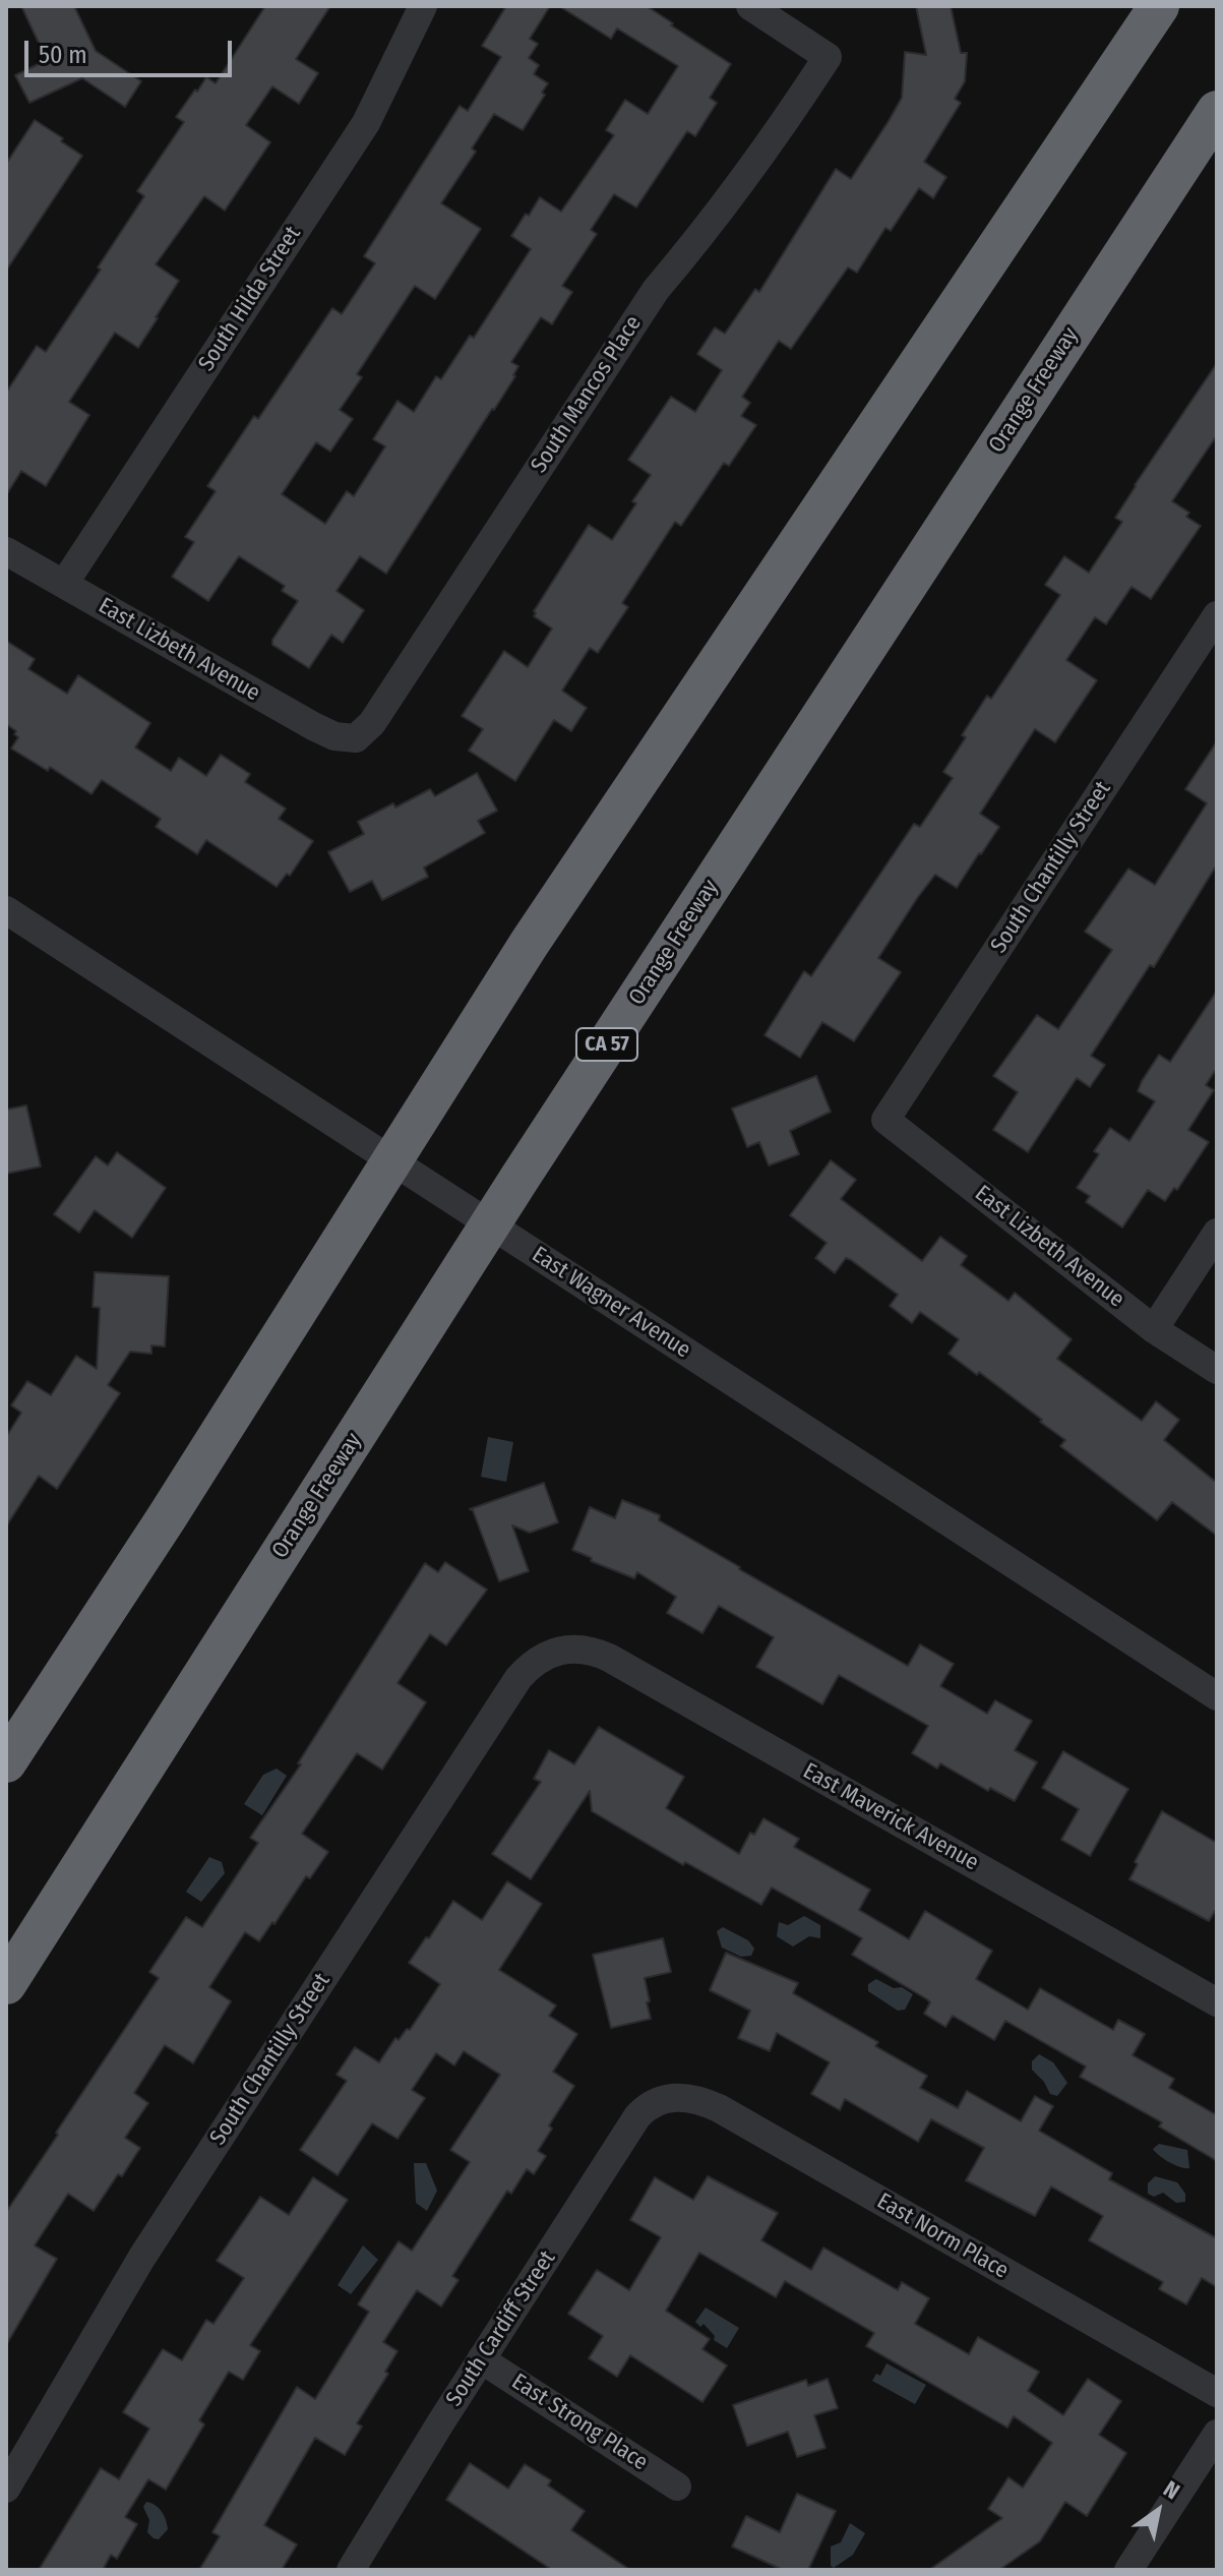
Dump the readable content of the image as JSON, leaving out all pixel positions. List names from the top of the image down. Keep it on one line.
{"streets":{"highway":["Orange Freeway","CA 57"],"street":["South Hilda Street","South Mancos Place","East Lizbeth Avenue","South Chantilly Street","East Wagner Avenue","East Maverick Avenue","East Norm Place","South Cardiff Street","East Strong Place"]},"crossings":[["South Hilda Street","East Lizbeth Avenue"],["South Mancos Place","East Lizbeth Avenue"],["East Lizbeth Avenue","South Chantilly Street"],["South Chantilly Street","East Maverick Avenue"],["East Norm Place","South Cardiff Street"],["South Cardiff Street","East Strong Place"]],"scale_bar":"50 m","north":"top right"}
